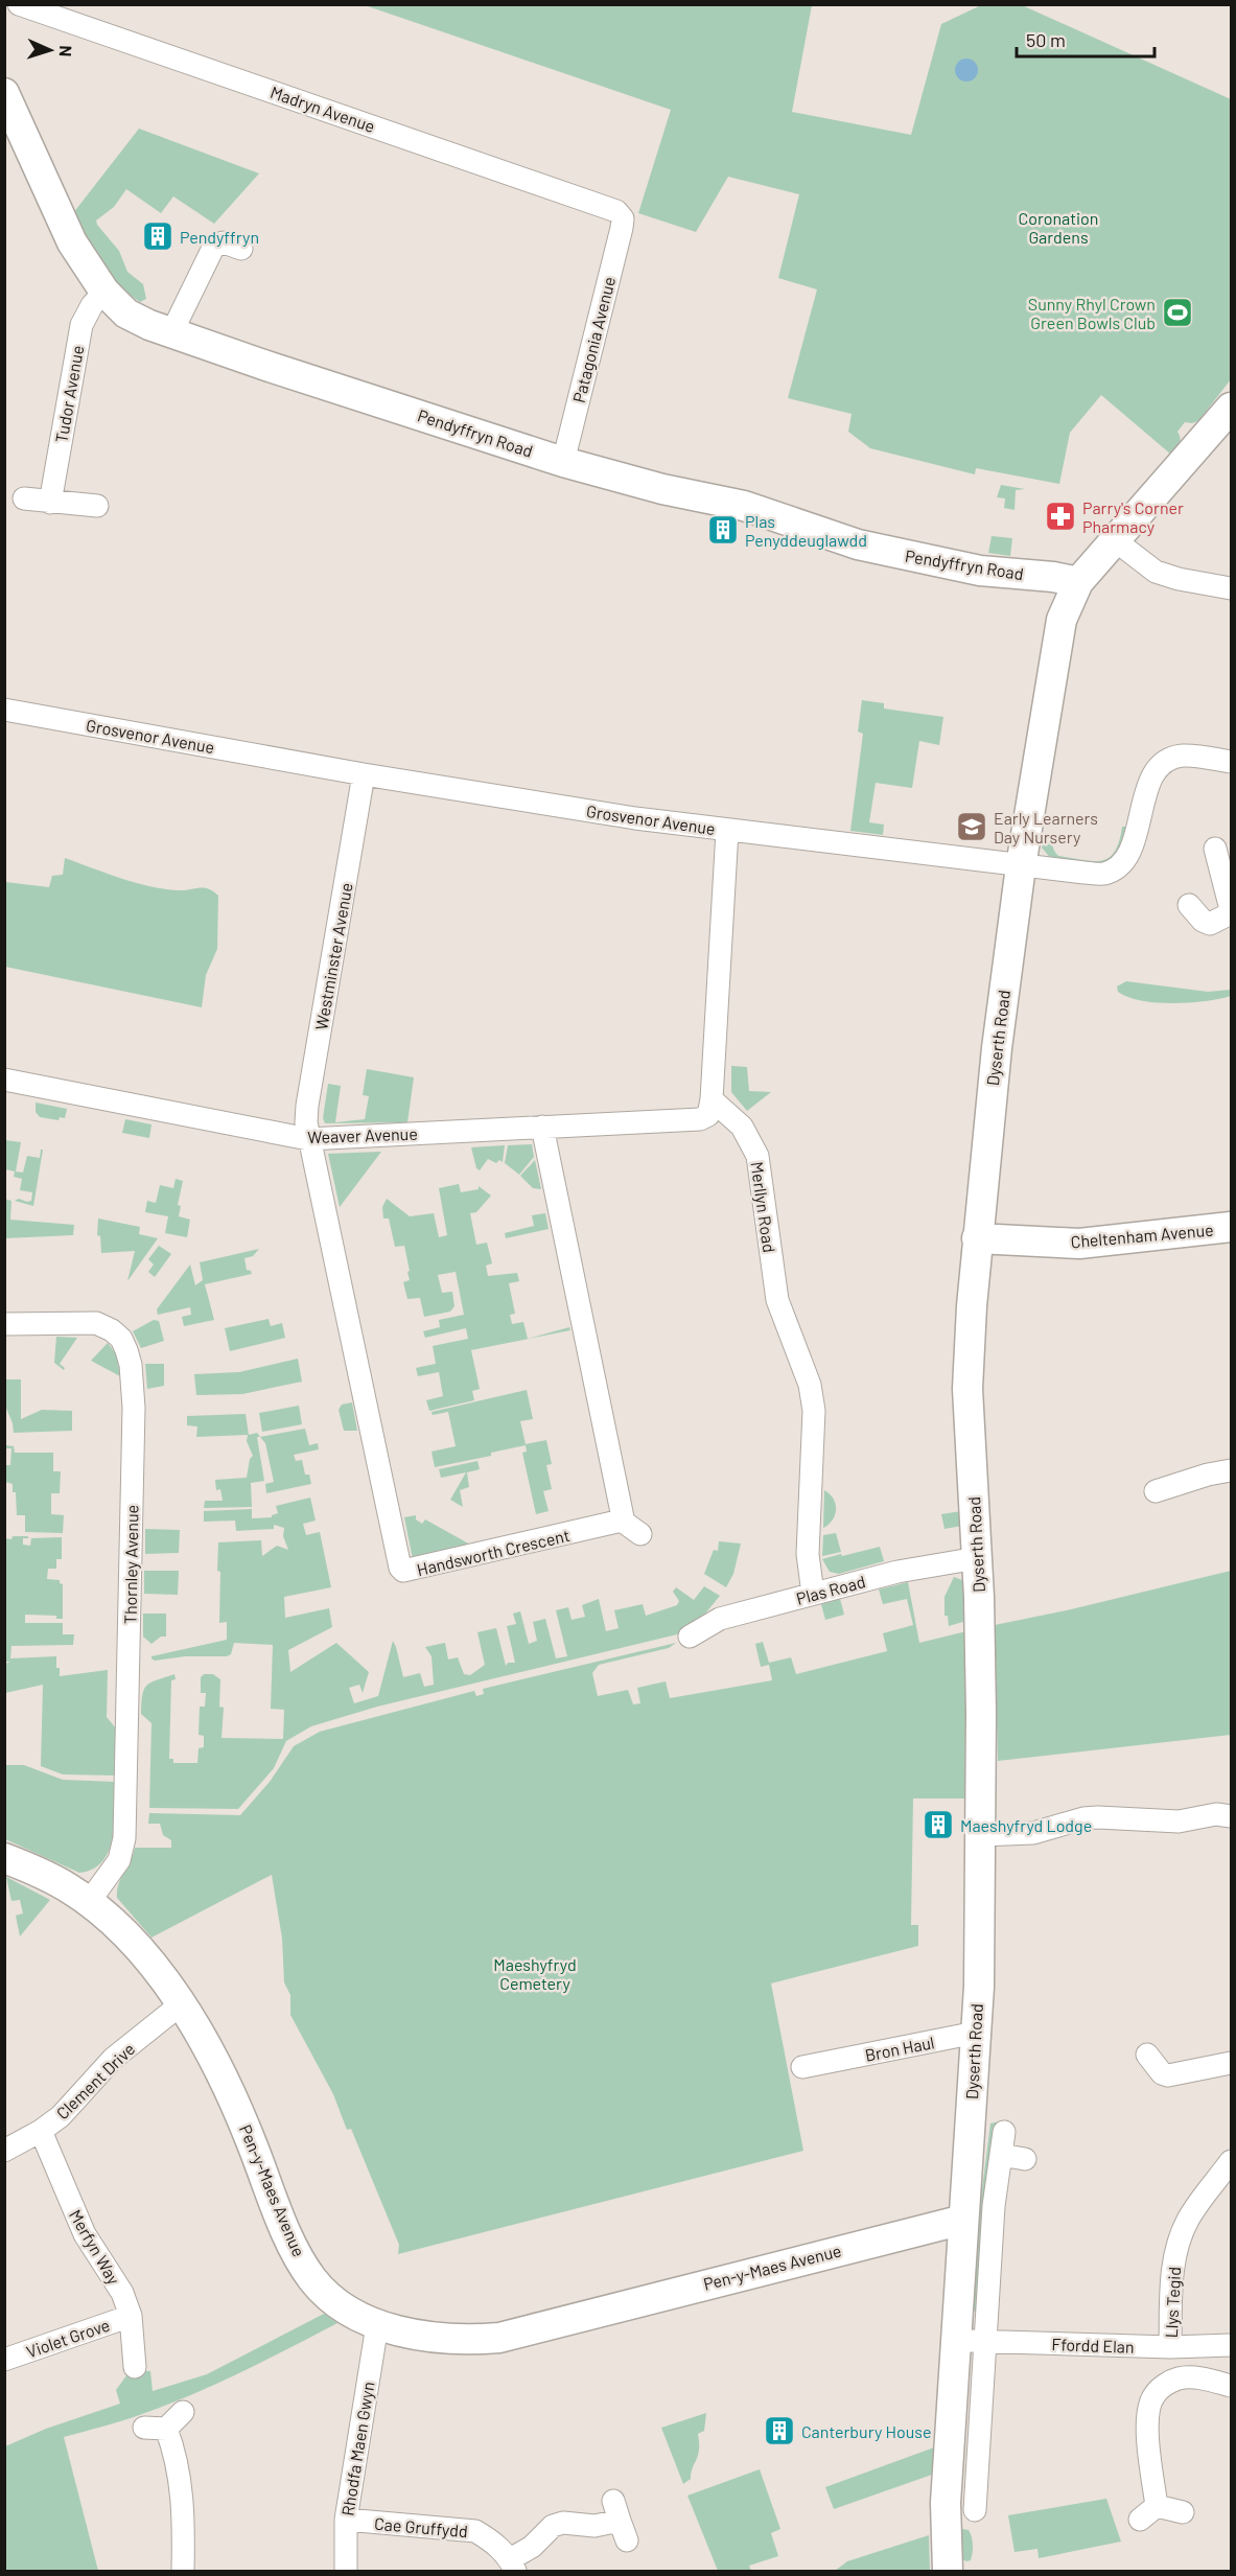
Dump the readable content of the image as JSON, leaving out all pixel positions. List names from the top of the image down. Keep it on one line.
{"streets":{"street":["Madryn Avenue","Patagonia Avenue","Tudor Avenue","Pendyffryn Road","Grosvenor Avenue","Westminster Avenue","Dyserth Road","Weaver Avenue","Merllyn Road","Cheltenham Avenue","Handsworth Crescent","Thornley Avenue","Plas Road","Bron Haul","Clement Drive","Pen-y-Maes Avenue","Merfyn Way","Llys Tegid","Violet Grove","Ffordd Elan","Rhodfa Maen Gwyn","Cae Gruffydd"]},"crossings":[["Madryn Avenue","Patagonia Avenue"],["Patagonia Avenue","Pendyffryn Road"],["Tudor Avenue","Pendyffryn Road"],["Pendyffryn Road","Dyserth Road"],["Grosvenor Avenue","Westminster Avenue"],["Grosvenor Avenue","Dyserth Road"],["Westminster Avenue","Weaver Avenue"],["Westminster Avenue","Handsworth Crescent"],["Dyserth Road","Cheltenham Avenue"],["Dyserth Road","Plas Road"],["Dyserth Road","Bron Haul"],["Dyserth Road","Pen-y-Maes Avenue"],["Dyserth Road","Ffordd Elan"],["Weaver Avenue","Merllyn Road"],["Weaver Avenue","Handsworth Crescent"],["Merllyn Road","Plas Road"],["Thornley Avenue","Pen-y-Maes Avenue"],["Clement Drive","Pen-y-Maes Avenue"],["Clement Drive","Merfyn Way"],["Pen-y-Maes Avenue","Rhodfa Maen Gwyn"],["Merfyn Way","Violet Grove"],["Llys Tegid","Ffordd Elan"],["Rhodfa Maen Gwyn","Cae Gruffydd"]],"parks":["Coronation Gardens","Maeshyfryd Cemetery"],"places":{"building":["Pendyffryn","Plas Penyddeuglawdd","Maeshyfryd Lodge","Canterbury House"],"sports":["Sunny Rhyl Crown Green Bowls Club"],"pharmacy":["Parry's Corner Pharmacy"],"school or university":["Early Learners Day Nursery"]},"scale_bar":"50 m","north":"right"}
